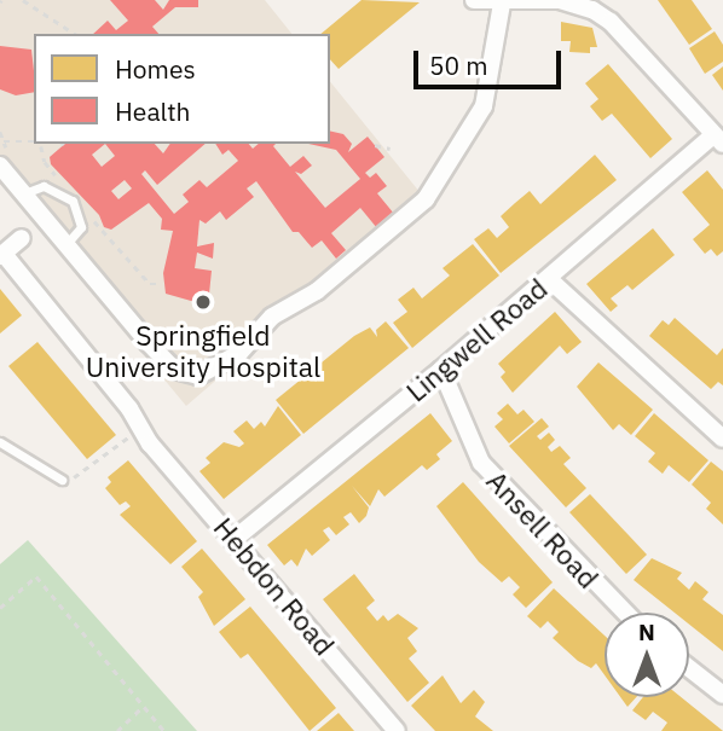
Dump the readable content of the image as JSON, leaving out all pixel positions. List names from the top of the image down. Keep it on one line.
{"streets":{"street":["Lingwell Road","Ansell Road","Hebdon Road"]},"crossings":[["Lingwell Road","Ansell Road"],["Lingwell Road","Hebdon Road"]],"places":["Springfield University Hospital"],"legend":["Homes","Health"],"scale_bar":"50 m","north":"top"}
